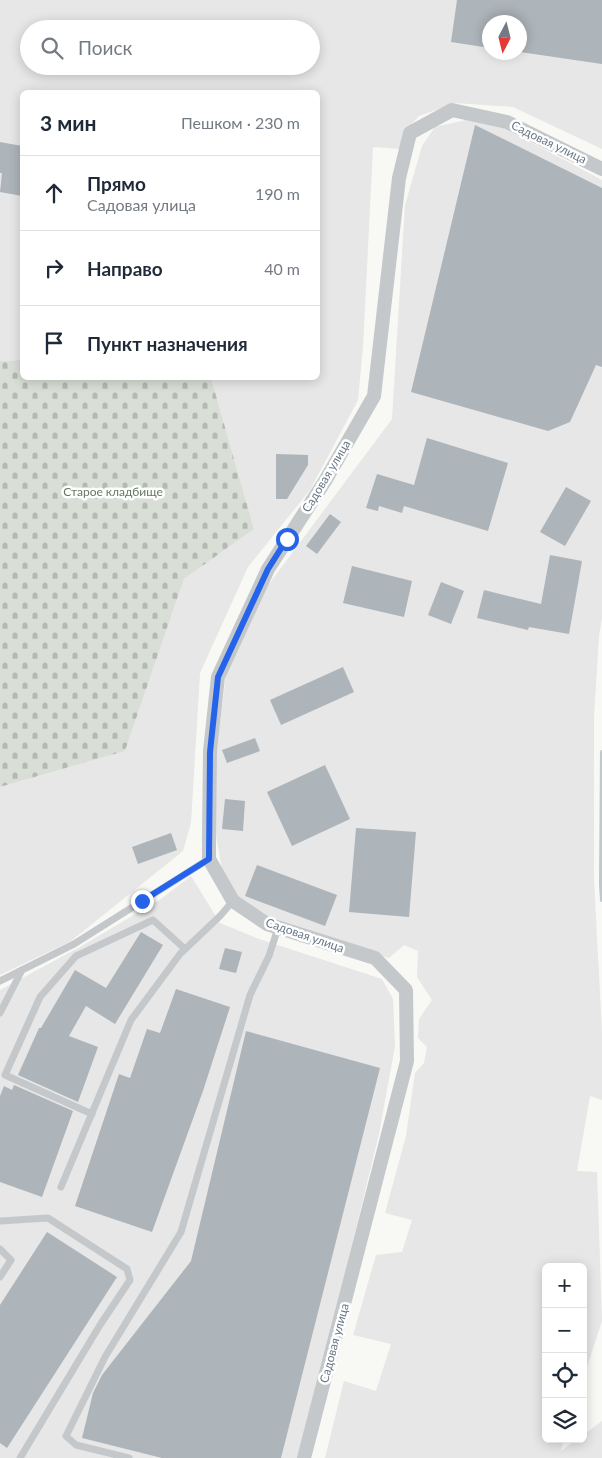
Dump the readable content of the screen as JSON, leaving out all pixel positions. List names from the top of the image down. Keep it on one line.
{"streets":{"street":["Садовая улица"]},"parks":["Старое кладбище"],"north":"bottom","page":{"search":"Поиск","heading":["3 мин","Пешком · 230 m"],"list":[["Прямо","Садовая улица","190 m"],["Направо","40 m"],"Пункт назначения"],"map_buttons":["+","−"]}}
